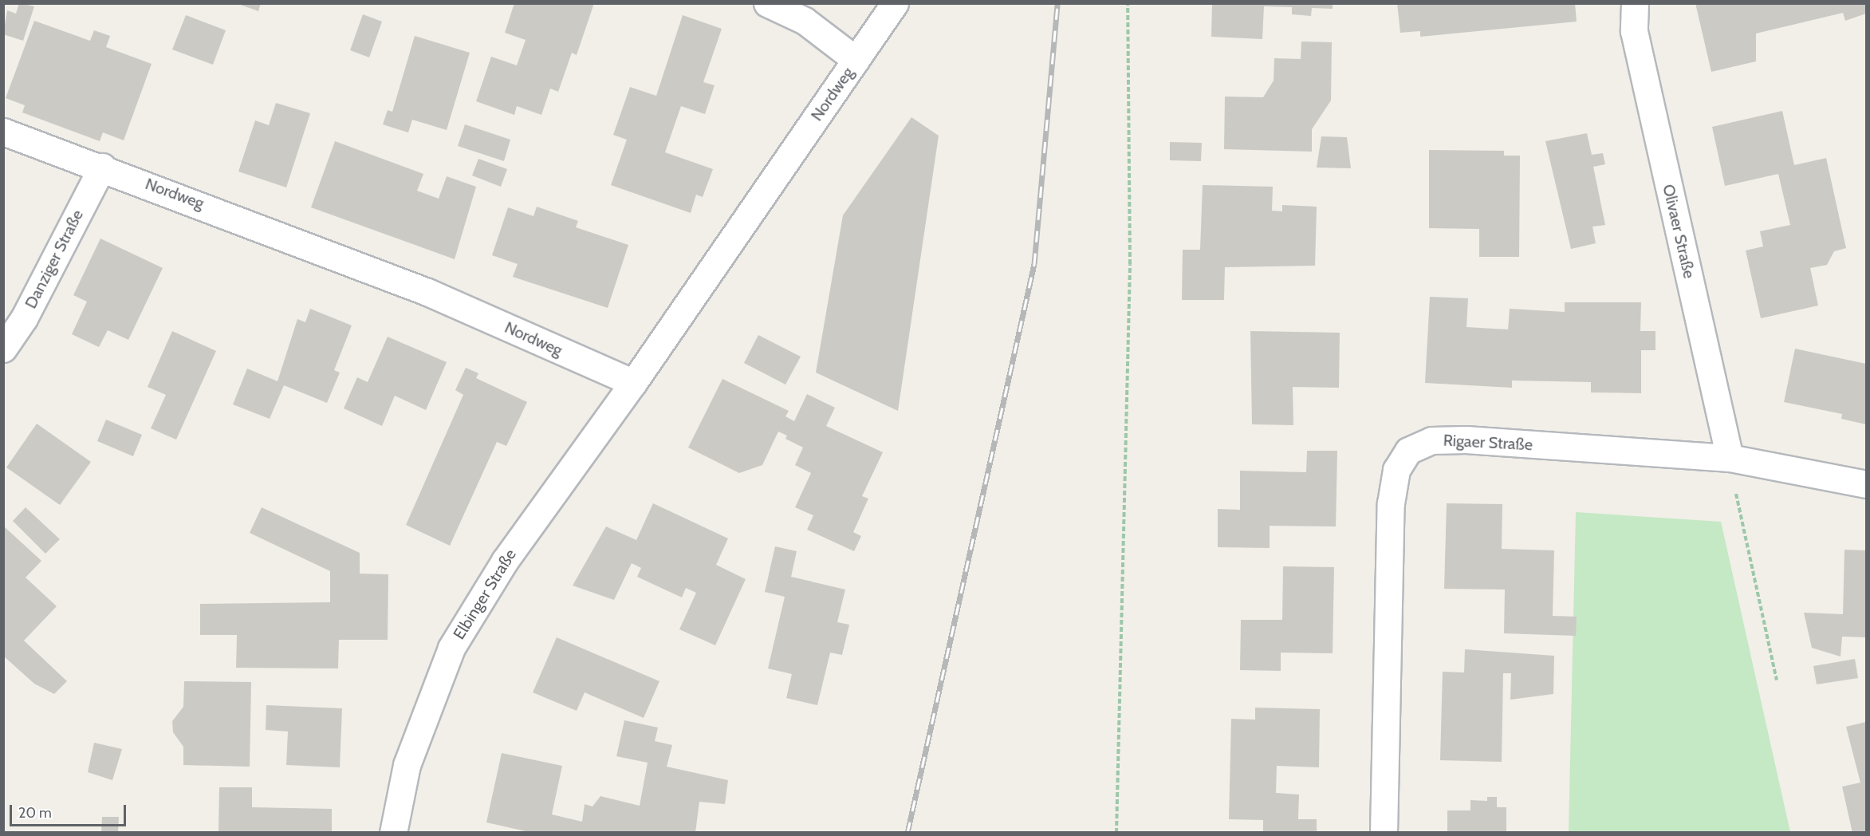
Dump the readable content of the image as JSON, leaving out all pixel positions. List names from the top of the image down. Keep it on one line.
{"streets":{"street":["Nordweg","Olivaer Straße","Danziger Straße","Rigaer Straße","Elbinger Straße"]},"crossings":[["Nordweg","Danziger Straße"],["Nordweg","Elbinger Straße"],["Olivaer Straße","Rigaer Straße"]],"scale_bar":"20 m"}
